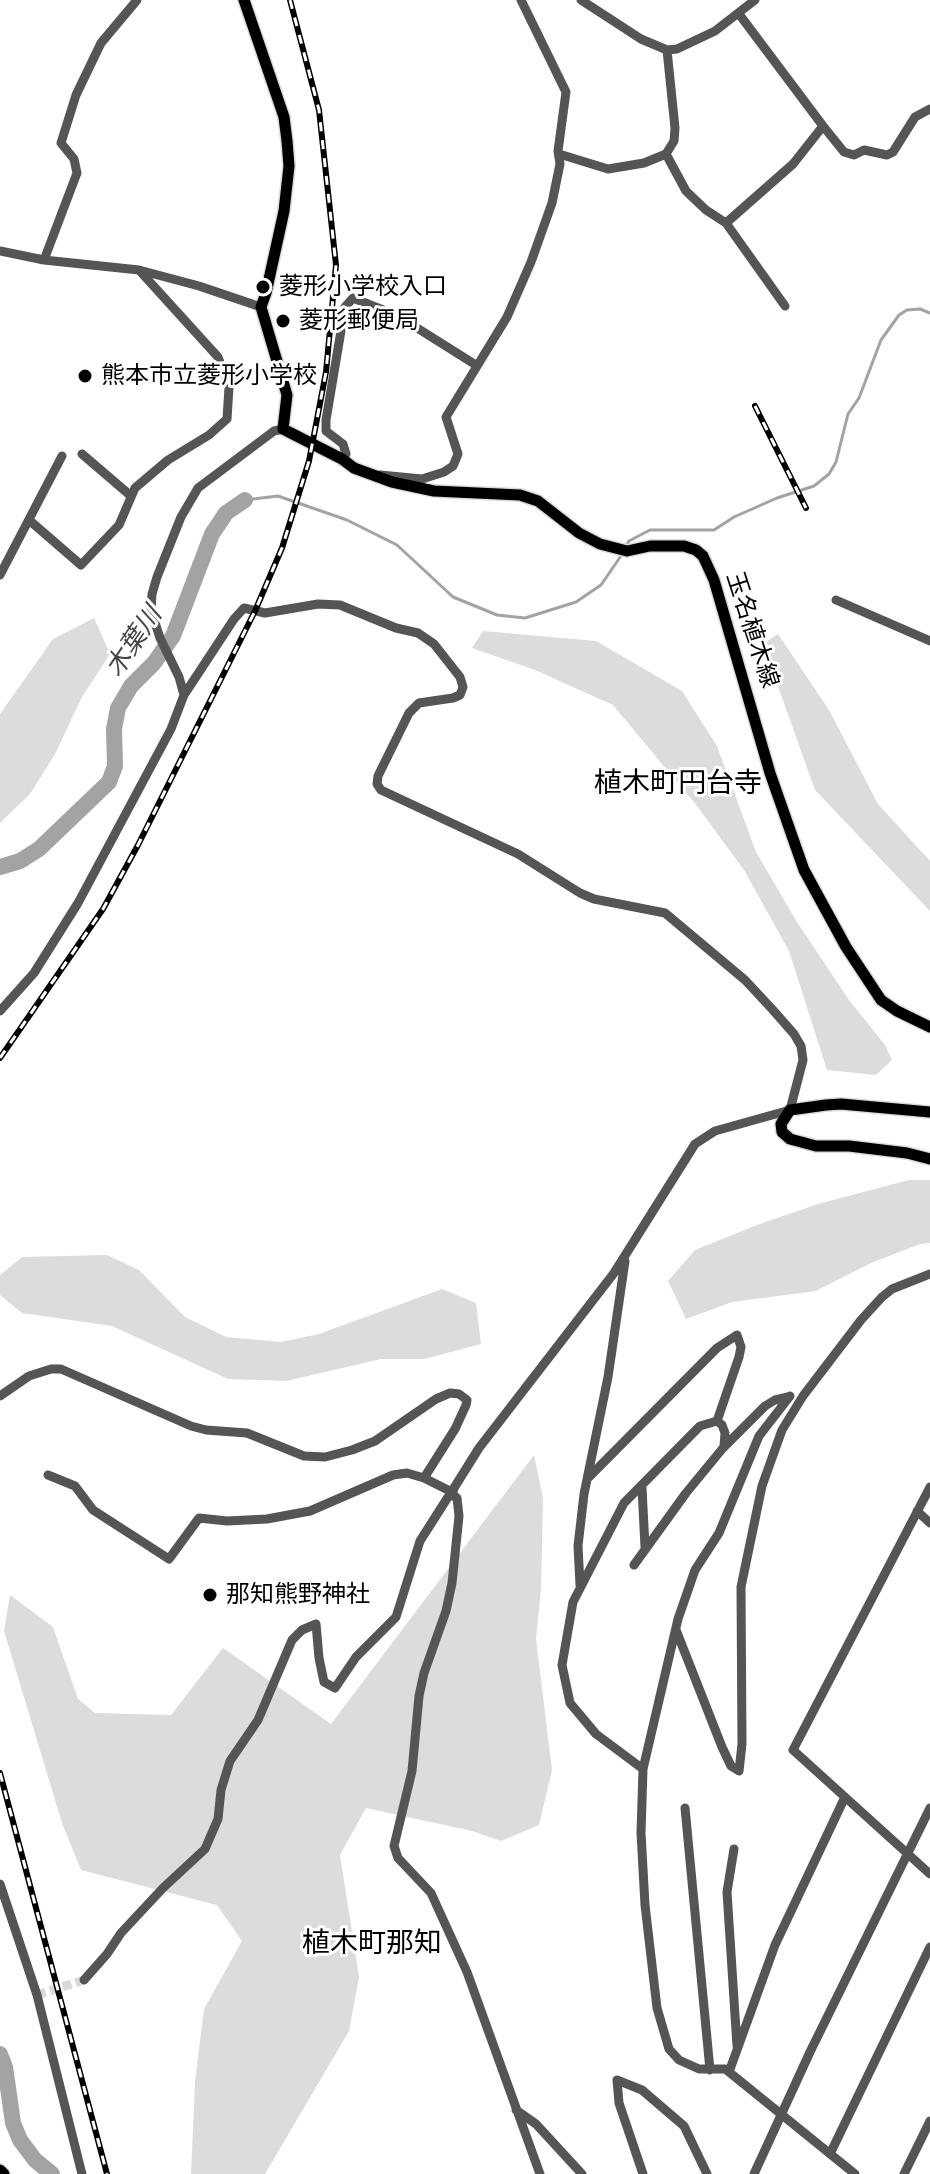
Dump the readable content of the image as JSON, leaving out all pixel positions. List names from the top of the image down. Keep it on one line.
{"streets":{"main road":["玉名植木線"]},"districts":["植木町円台寺","植木町那知"],"water":["木葉川"],"places":["菱形小学校入口","菱形郵便局","熊本市立菱形小学校","那知熊野神社"]}
